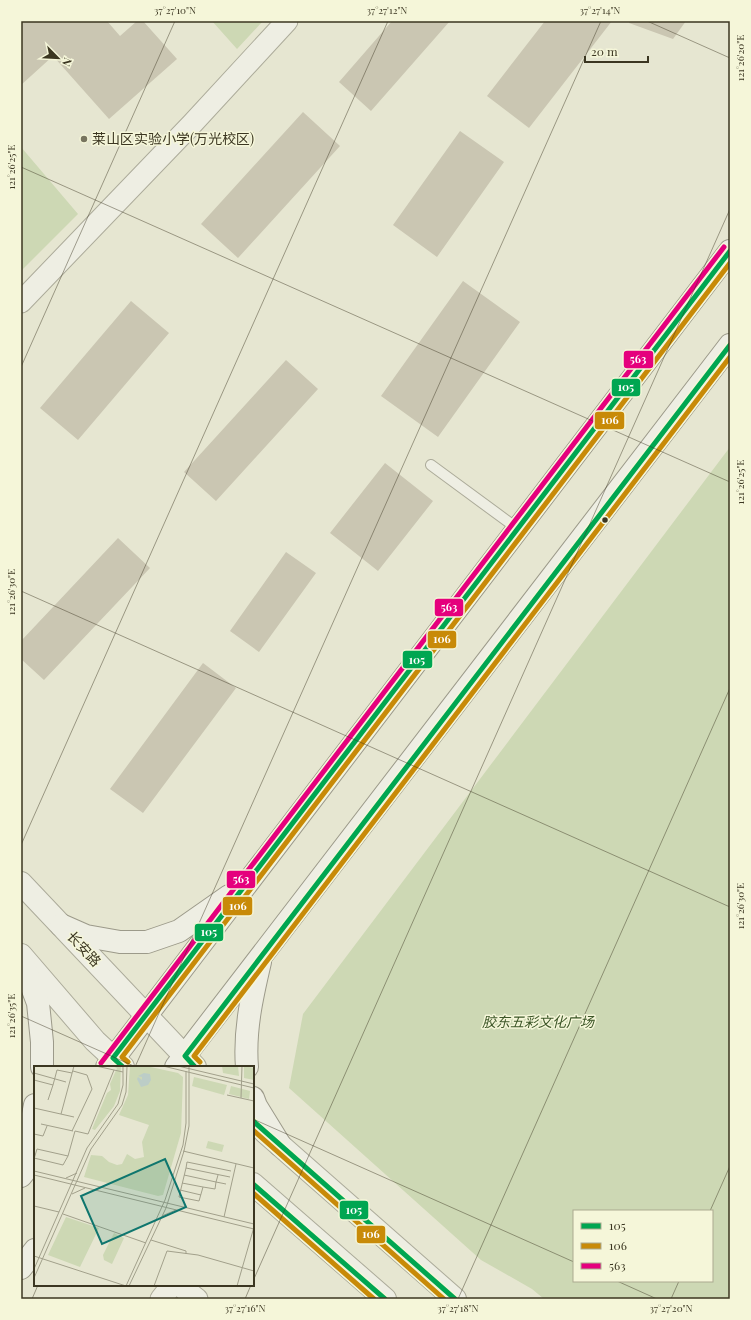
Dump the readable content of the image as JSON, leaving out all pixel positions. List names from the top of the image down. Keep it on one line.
{"streets":{"main road":["长安路"]},"parks":["胶东五彩文化广场"],"places":["莱山区实验小学(万光校区)"],"lines":["transit line 563","transit line 105","transit line 106"],"legend":["105","106","563"],"scale_bar":"20 m","north":"bottom right","coordinates":["37°27'10\"N","37°27'12\"N","37°27'14\"N","121°26'20\"E","121°26'25\"E","121°26'30\"E","121°26'35\"E","37°27'16\"N","37°27'18\"N","37°27'20\"N"]}
